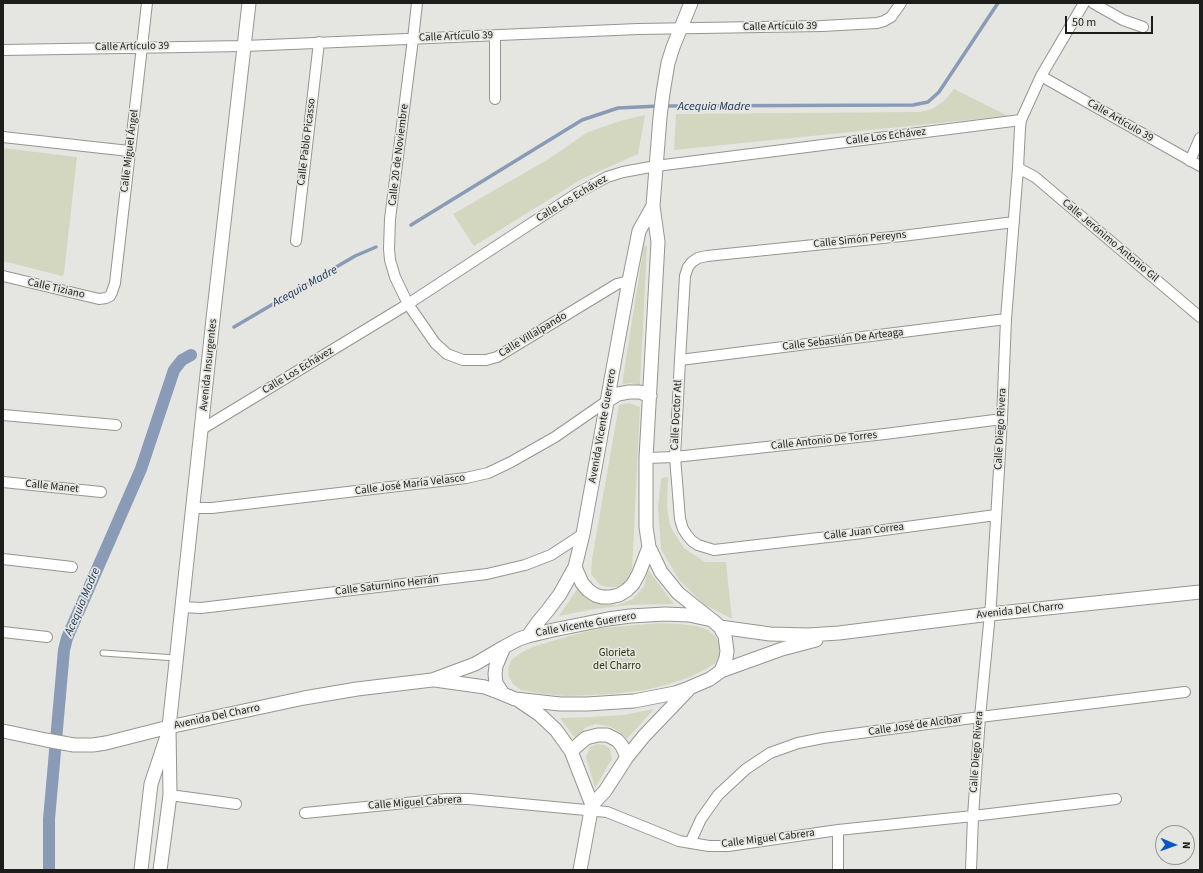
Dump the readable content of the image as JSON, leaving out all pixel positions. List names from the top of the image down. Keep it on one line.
{"streets":{"street":["Calle Artículo 39","Calle Los Echávez","Calle Pablo Picasso","Calle Miguel Ángel","Calle 20 de Noviembre","Calle Simón Pereyns","Calle Jerónimo Antonio Gil","Calle Tiziano","Calle Villalpando","Calle Sebastián De Arteaga","Avenida Insurgentes","Calle Doctor Atl","Avenida Vicente Guerrero","Calle Diego Rivera","Calle Antonio De Torres","Calle José María Velasco","Calle Manet","Calle Juan Correa","Calle Saturnino Herrán","Avenida Del Charro","Calle Vicente Guerrero","Calle José de Alcíbar","Calle Miguel Cabrera"]},"crossings":[["Calle Artículo 39","Calle Pablo Picasso"],["Calle Artículo 39","Calle Miguel Ángel"],["Calle Artículo 39","Calle 20 de Noviembre"],["Calle Artículo 39","Avenida Insurgentes"],["Calle Artículo 39","Avenida Vicente Guerrero"],["Calle Artículo 39","Calle Diego Rivera"],["Calle Los Echávez","Calle 20 de Noviembre"],["Calle Los Echávez","Calle Villalpando"],["Calle Los Echávez","Avenida Insurgentes"],["Calle Los Echávez","Avenida Vicente Guerrero"],["Calle Los Echávez","Calle Diego Rivera"],["Calle Miguel Ángel","Calle Tiziano"],["Calle 20 de Noviembre","Calle Villalpando"],["Calle Simón Pereyns","Calle Doctor Atl"],["Calle Simón Pereyns","Calle Diego Rivera"],["Calle Jerónimo Antonio Gil","Calle Diego Rivera"],["Calle Villalpando","Avenida Vicente Guerrero"],["Calle Sebastián De Arteaga","Calle Doctor Atl"],["Calle Sebastián De Arteaga","Calle Diego Rivera"],["Avenida Insurgentes","Calle José María Velasco"],["Avenida Insurgentes","Calle Saturnino Herrán"],["Avenida Insurgentes","Avenida Del Charro"],["Calle Doctor Atl","Calle Antonio De Torres"],["Calle Doctor Atl","Calle Juan Correa"],["Avenida Vicente Guerrero","Calle Antonio De Torres"],["Avenida Vicente Guerrero","Calle José María Velasco"],["Avenida Vicente Guerrero","Calle Saturnino Herrán"],["Avenida Vicente Guerrero","Avenida Del Charro"],["Avenida Vicente Guerrero","Calle Vicente Guerrero"],["Calle Diego Rivera","Calle Antonio De Torres"],["Calle Diego Rivera","Calle Juan Correa"],["Calle Diego Rivera","Avenida Del Charro"],["Calle Diego Rivera","Calle José de Alcíbar"],["Calle Diego Rivera","Calle Miguel Cabrera"],["Avenida Del Charro","Calle Vicente Guerrero"],["Calle José de Alcíbar","Calle Miguel Cabrera"]],"water":["Acequia Madre"],"parks":["Glorieta del Charro"],"scale_bar":"50 m","north":"right"}
